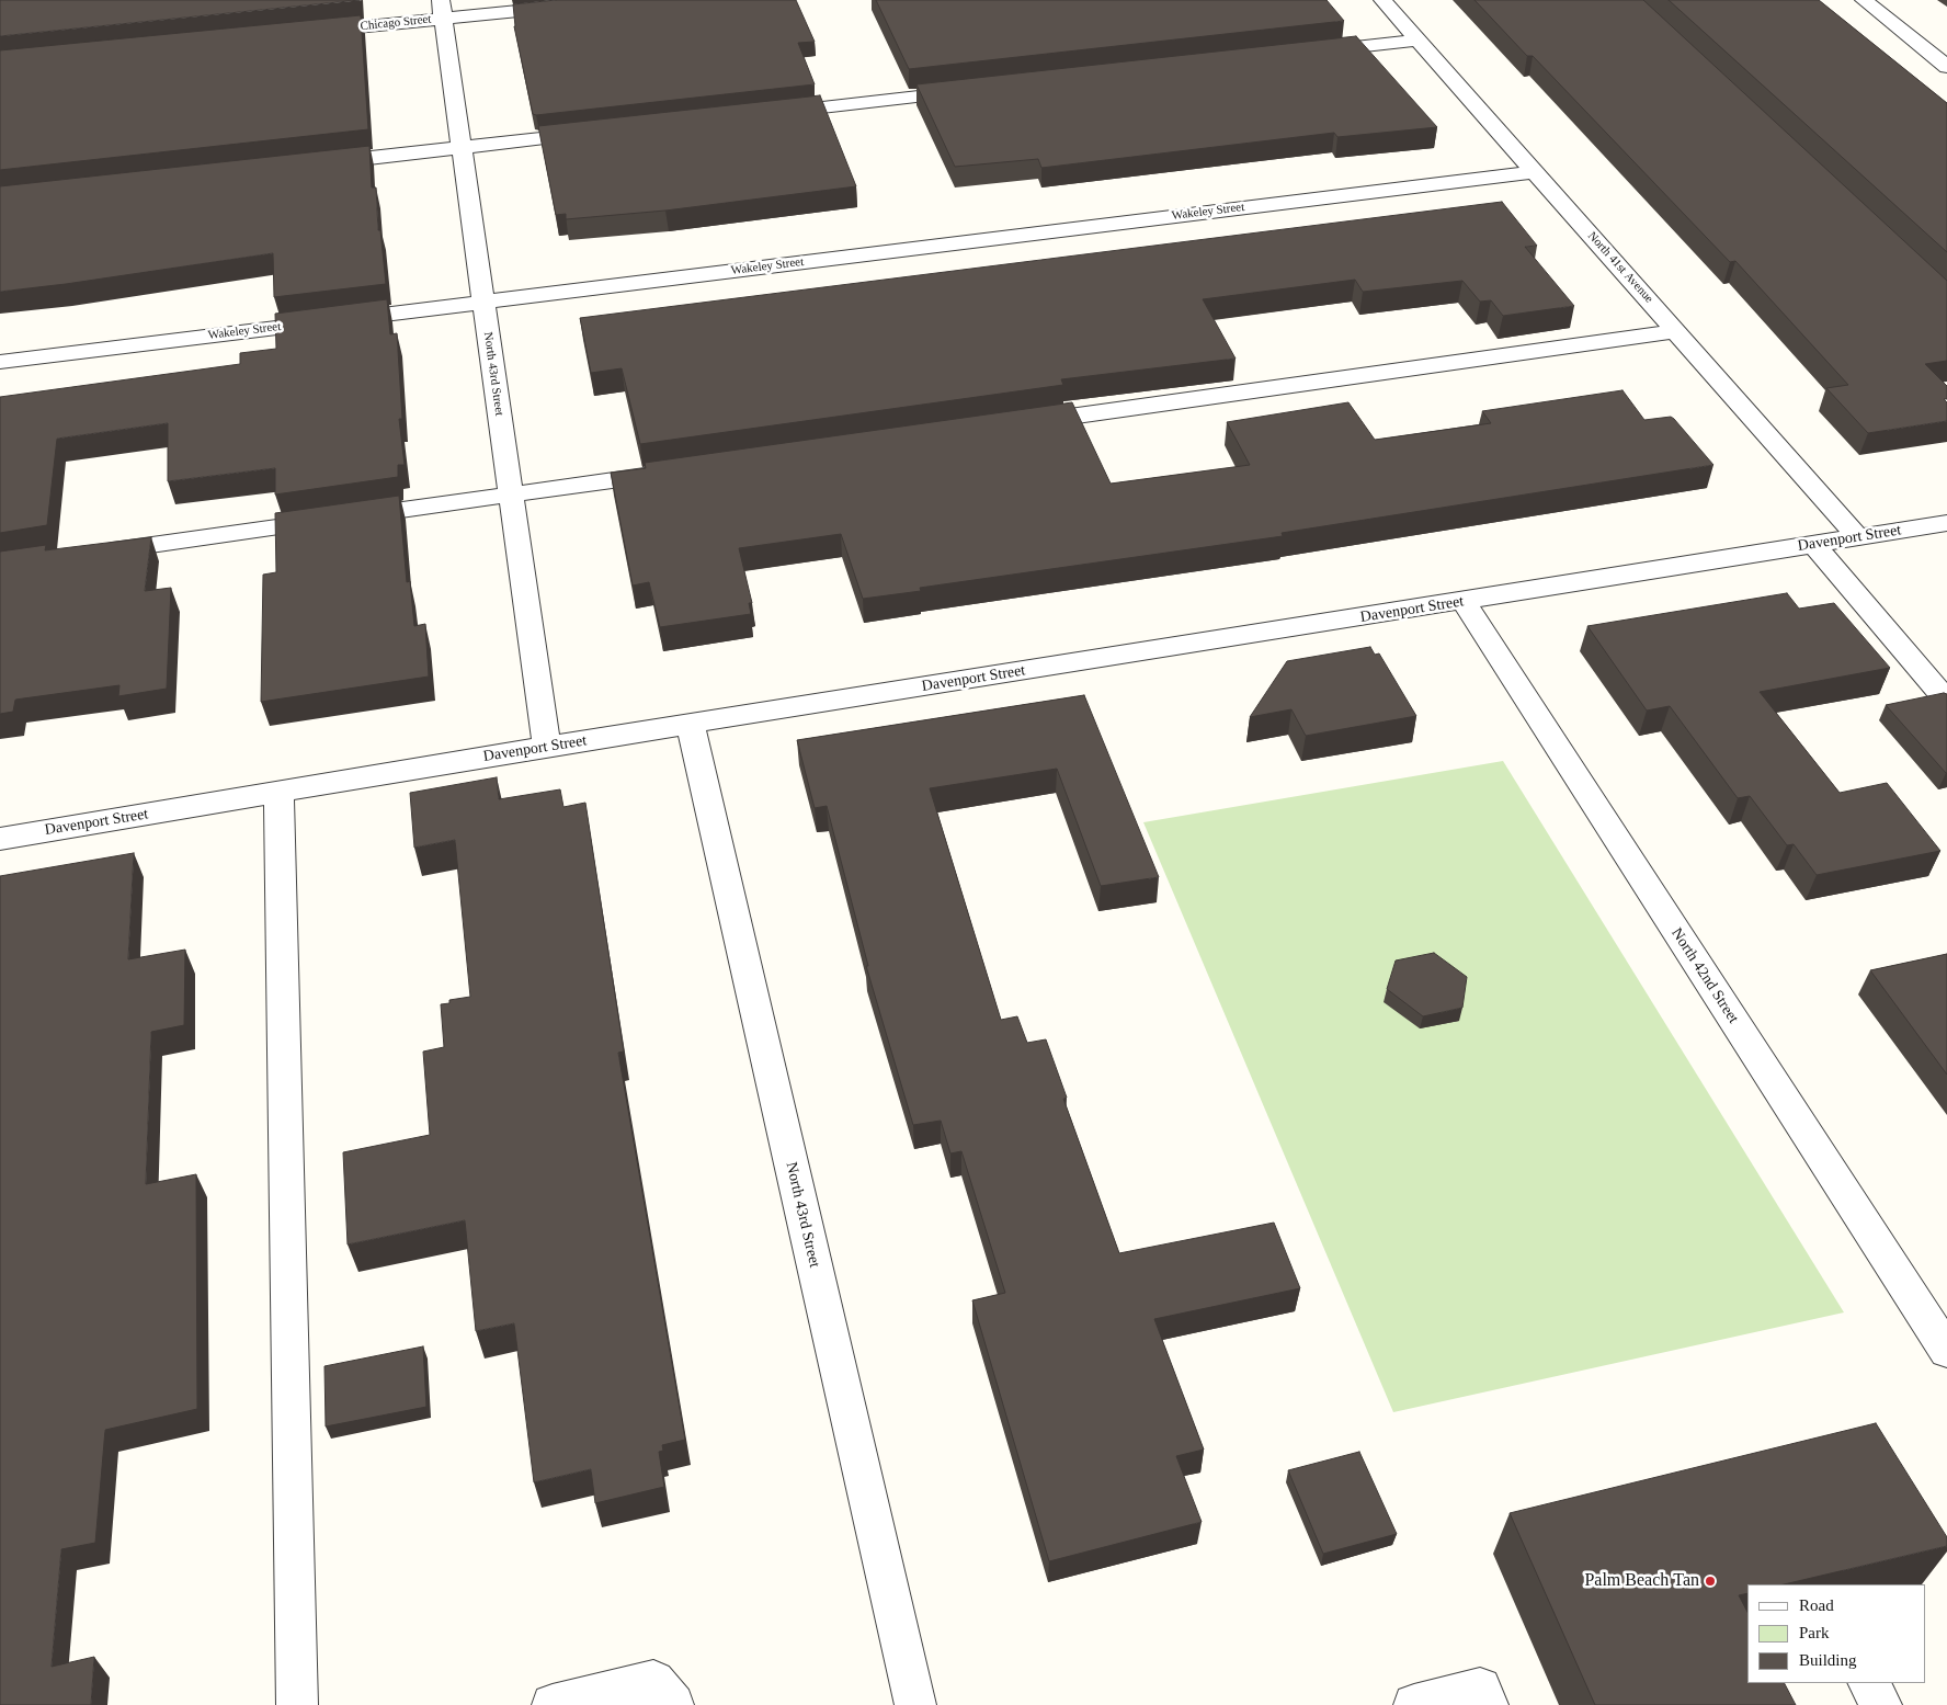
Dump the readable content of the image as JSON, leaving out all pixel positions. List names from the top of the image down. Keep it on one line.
{"streets":{"street":["Chicago Street","Wakeley Street","North 41st Avenue","North 43rd Street","Davenport Street","North 42nd Street"]},"crossings":[["Chicago Street","North 43rd Street"],["Wakeley Street","North 41st Avenue"],["Wakeley Street","North 43rd Street"],["North 41st Avenue","Davenport Street"],["North 43rd Street","Davenport Street"],["Davenport Street","North 42nd Street"]],"places":["Palm Beach Tan"],"legend":["Road","Park","Building"]}
